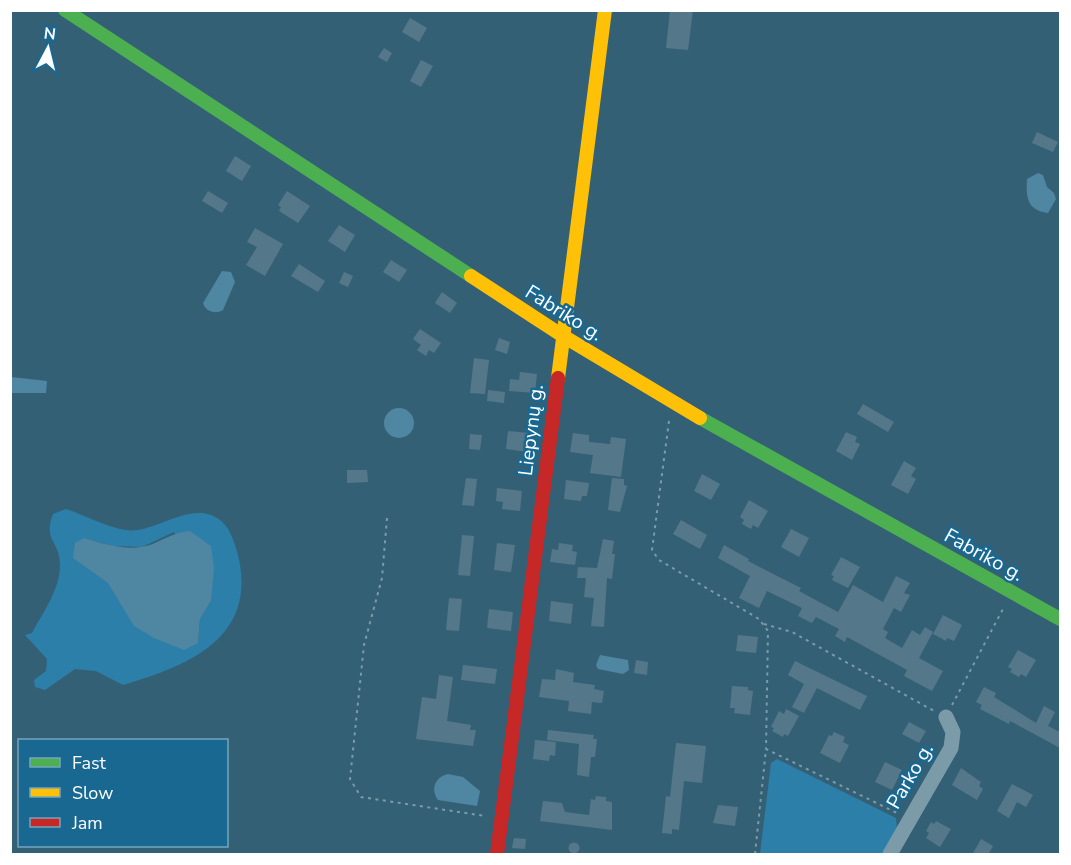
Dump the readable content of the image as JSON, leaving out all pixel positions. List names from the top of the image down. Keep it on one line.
{"streets":{"street":["Fabriko g.","Liepynų g.","Parko g."]},"crossings":[["Fabriko g.","Liepynų g."]],"legend":["Fast","Slow","Jam"],"north":"top"}
